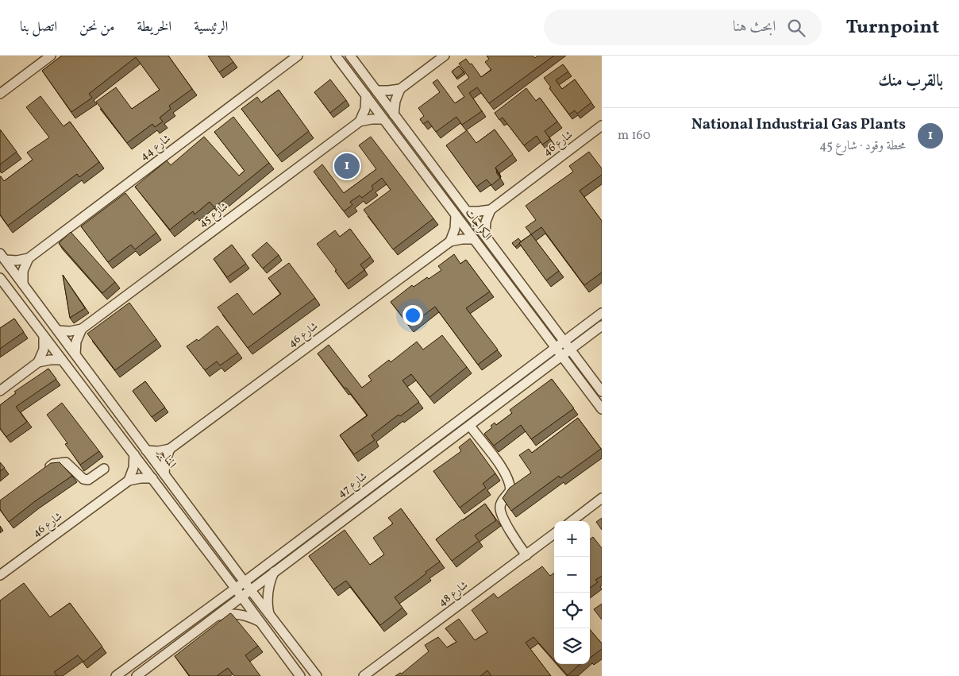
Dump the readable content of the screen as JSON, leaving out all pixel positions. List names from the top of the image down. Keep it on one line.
{"streets":{"street":["شارع 46","شارع 44","شارع 45","الكراجات","المناجر","شارع 47","شارع 48"]},"crossings":[["شارع 46","الكراجات"],["الكراجات","شارع 47"],["المناجر","شارع 47"]],"page":{"header":"Turnpoint","search":"ابحث هنا","nav":["الرئيسية","الخريطة","من نحن","اتصل بنا"],"heading":"بالقرب منك","list":[{"mark":"1","name":"National Industrial Gas Plants","note":"محطة وقود · شارع 45","value":"160 m"}],"pins":"1","map_buttons":["+","−"]}}
